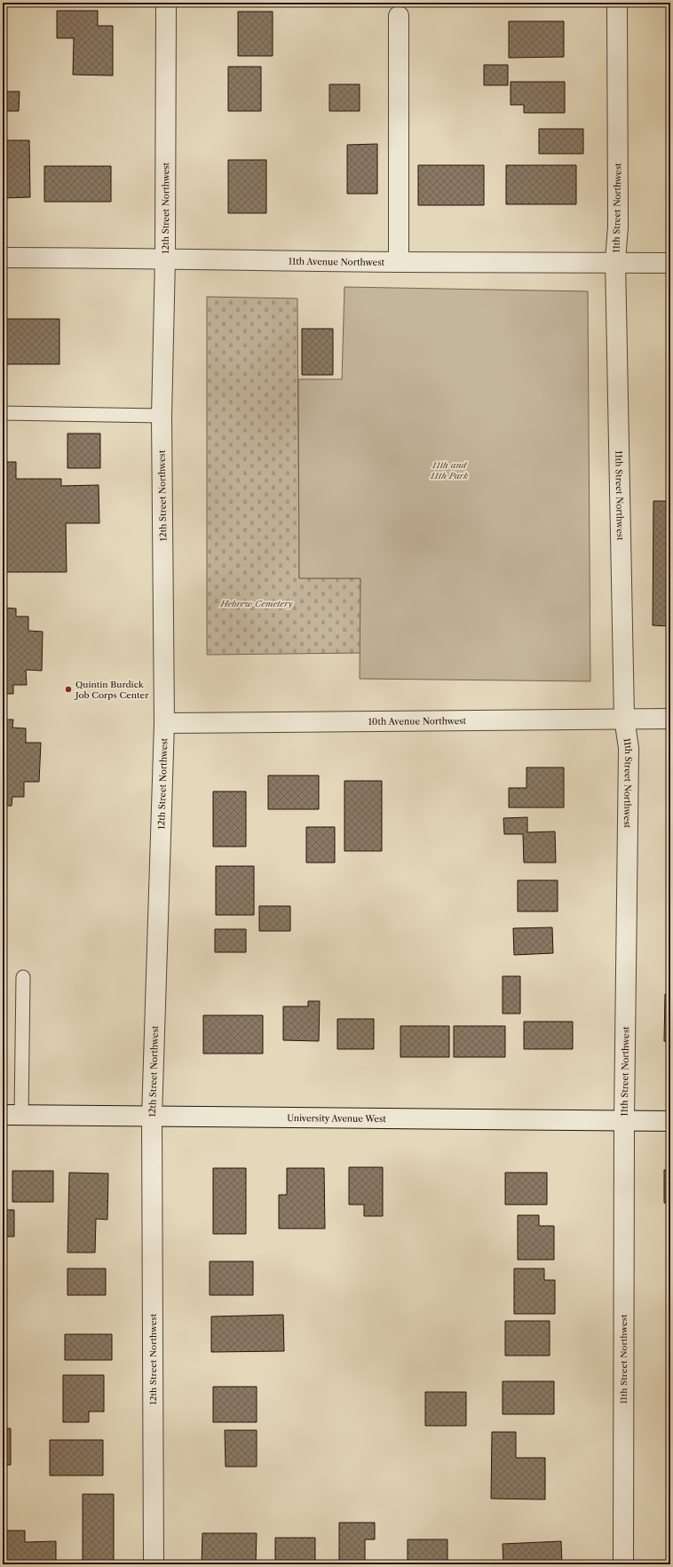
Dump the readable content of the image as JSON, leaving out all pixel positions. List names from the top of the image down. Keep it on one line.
{"streets":{"street":["12th Street Northwest","11th Street Northwest","11th Avenue Northwest","10th Avenue Northwest","University Avenue West"]},"crossings":[["12th Street Northwest","11th Avenue Northwest"],["12th Street Northwest","10th Avenue Northwest"],["12th Street Northwest","University Avenue West"],["11th Street Northwest","11th Avenue Northwest"],["11th Street Northwest","10th Avenue Northwest"],["11th Street Northwest","University Avenue West"]],"parks":["11th and 11th Park","Hebrew Cemetery"],"places":["Quintin Burdick Job Corps Center"]}
